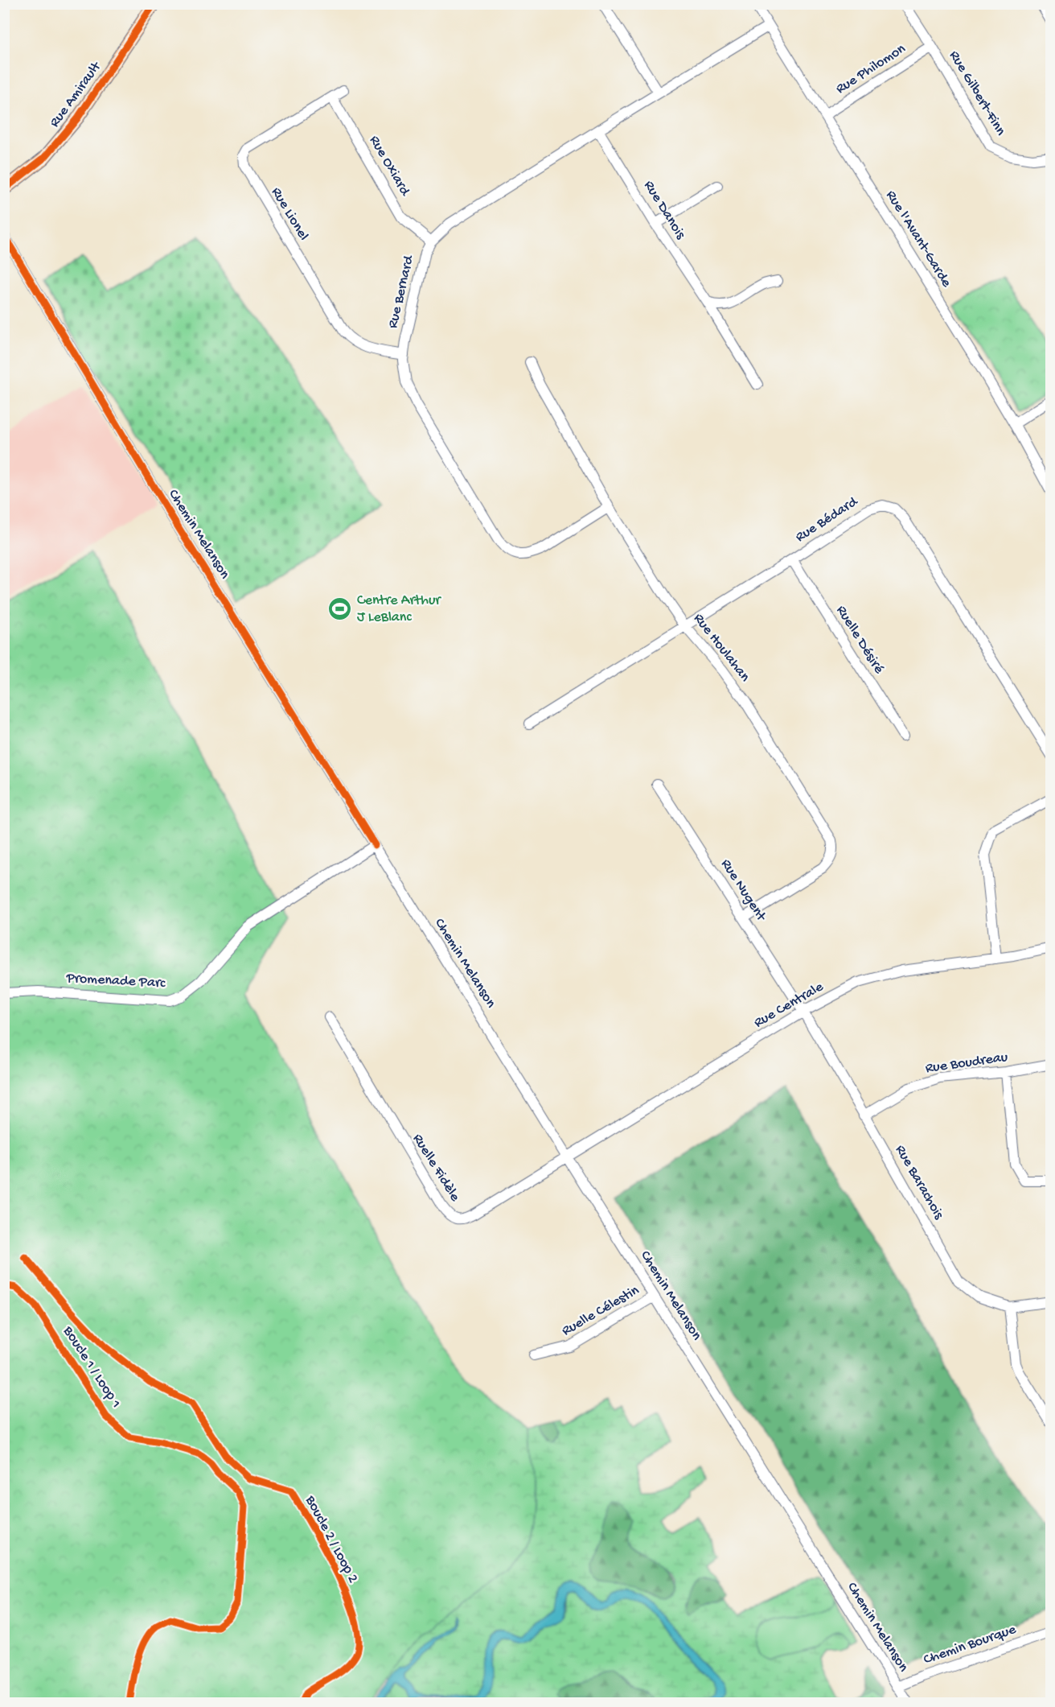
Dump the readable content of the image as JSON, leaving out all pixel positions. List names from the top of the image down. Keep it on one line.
{"streets":{"main road":["Rue Amirault"],"street":["Rue Philomon","Rue Gilbert-Finn","Rue Oxiard","Rue Danois","Rue Lionel","Rue l'Avant-Garde","Rue Bernard","Rue Bédard","Chemin Melanson","Ruelle Désiré","Rue Houlahan","Rue Nugent","Promenade Parc","Rue Centrale","Rue Boudreau","Ruelle Fidèle","Rue Barachois","Ruelle Célestin","Chemin Bourque"],"cycle path":["Boucle 1 / Loop 1"]},"crossings":[["Rue Philomon","Rue Gilbert-Finn"],["Rue Philomon","Rue l'Avant-Garde"],["Rue Oxiard","Rue Lionel"],["Rue Oxiard","Rue Bernard"],["Rue Danois","Rue Bernard"],["Rue Lionel","Rue Bernard"],["Rue l'Avant-Garde","Rue Bernard"],["Rue Bernard","Rue Houlahan"],["Rue Bédard","Ruelle Désiré"],["Rue Bédard","Rue Houlahan"],["Chemin Melanson","Promenade Parc"],["Chemin Melanson","Rue Centrale"],["Chemin Melanson","Ruelle Fidèle"],["Chemin Melanson","Ruelle Célestin"],["Chemin Melanson","Chemin Bourque"],["Rue Houlahan","Rue Nugent"],["Rue Nugent","Rue Centrale"],["Rue Nugent","Rue Barachois"],["Rue Centrale","Ruelle Fidèle"],["Rue Centrale","Rue Barachois"],["Rue Boudreau","Rue Barachois"]],"places":{"sports":["Centre Arthur J LeBlanc"]}}
